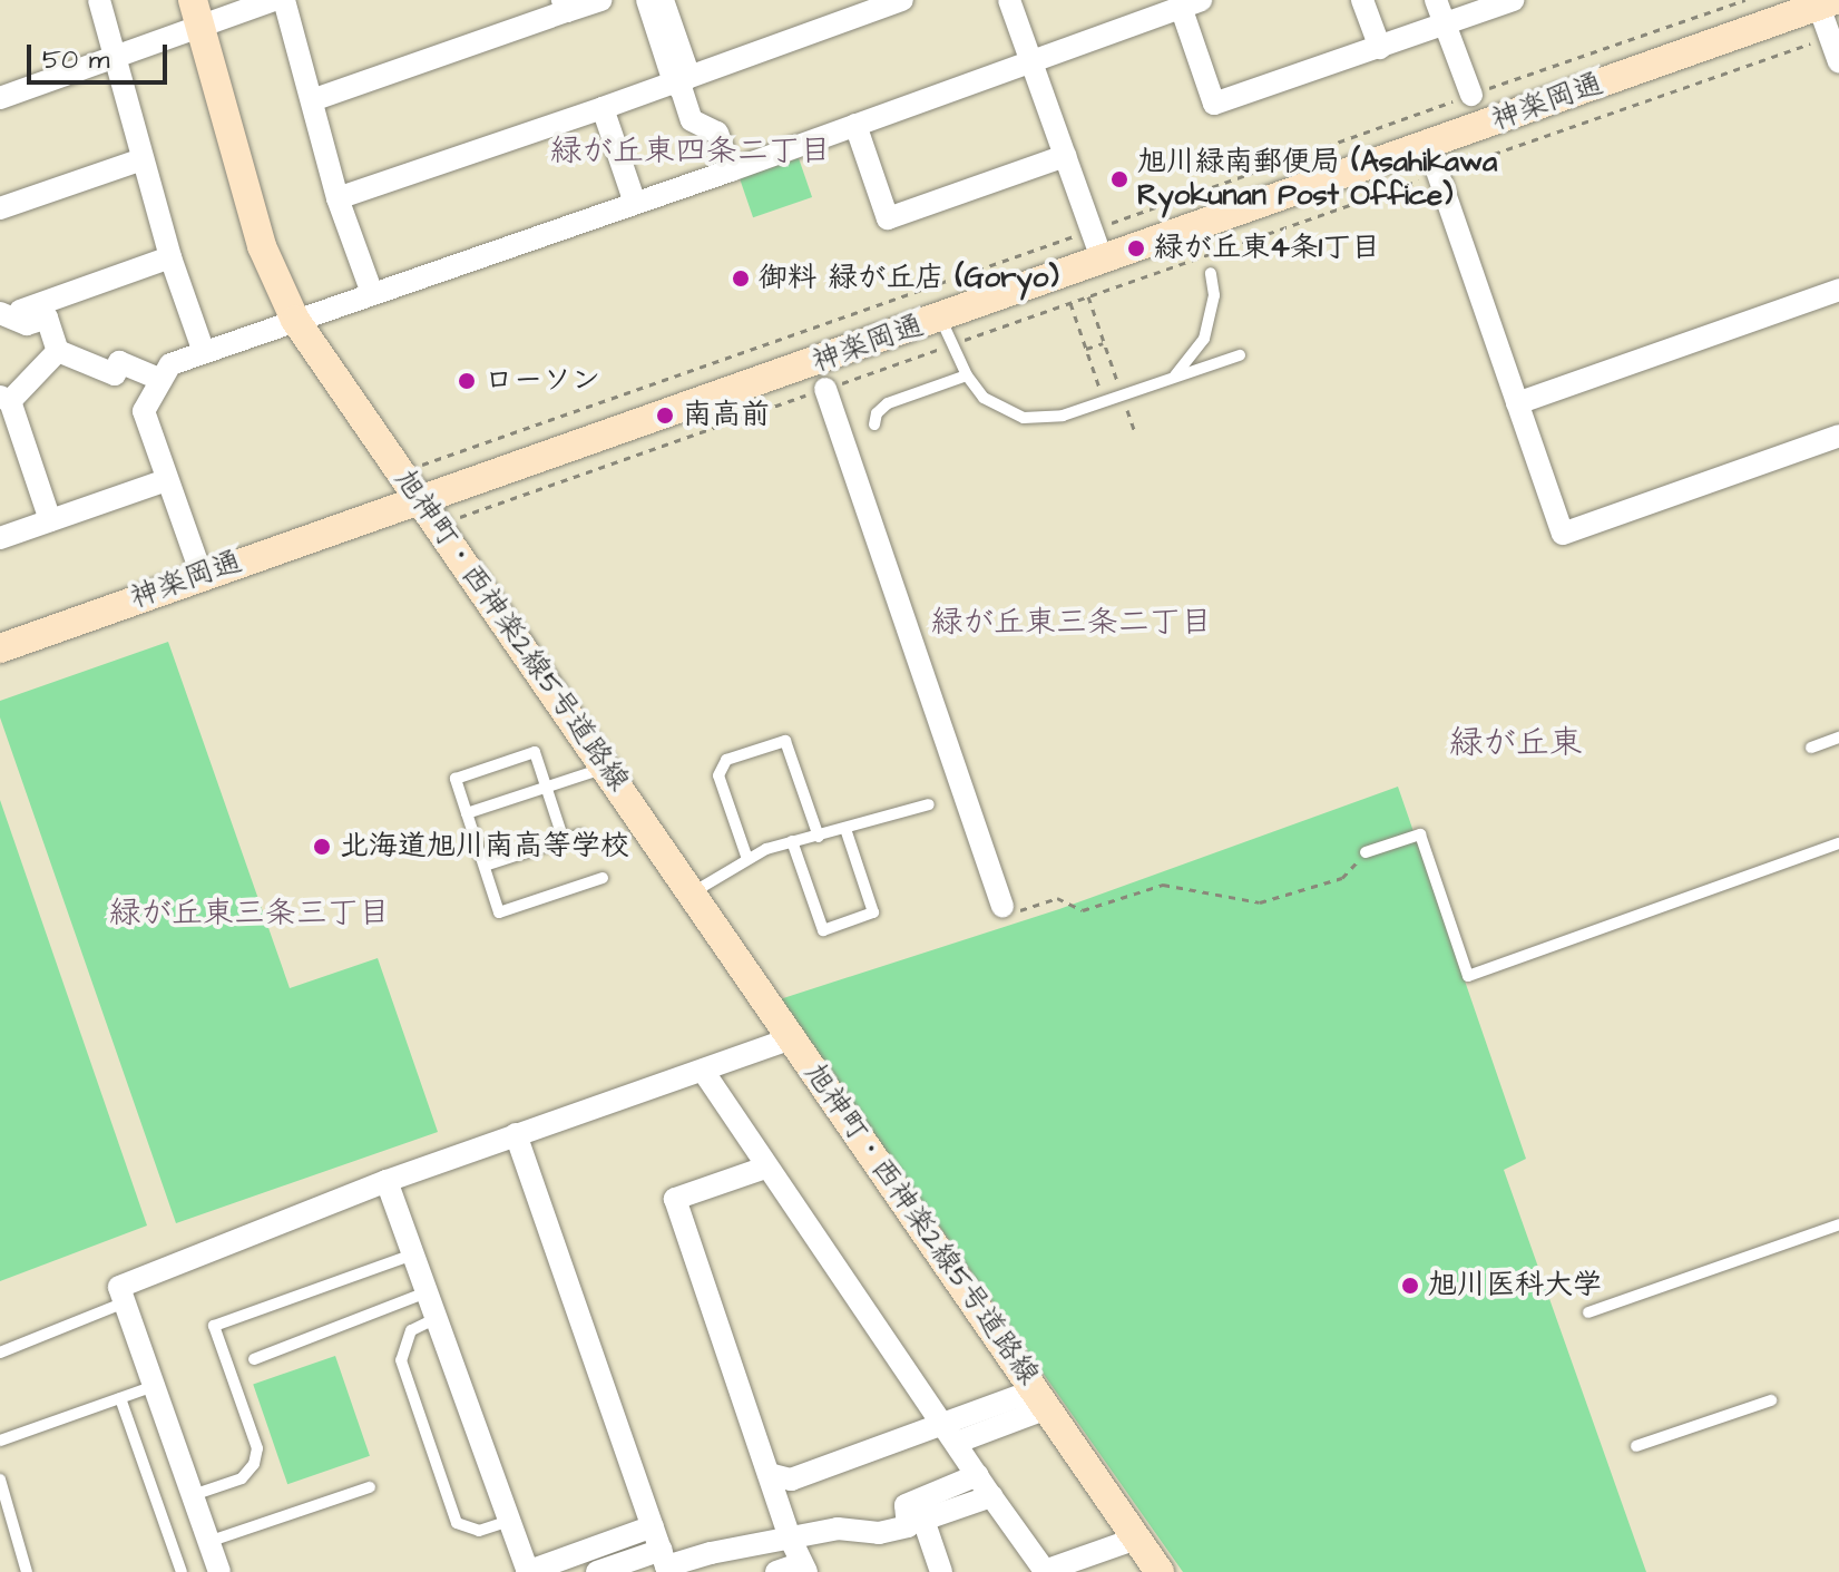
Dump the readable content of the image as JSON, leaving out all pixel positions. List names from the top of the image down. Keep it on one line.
{"streets":{"street":["神楽岡通","旭神町・西神楽2線5号道路線"]},"crossings":[["神楽岡通","旭神町・西神楽2線5号道路線"]],"districts":["緑が丘東四条二丁目","緑が丘東三条二丁目","緑が丘東","緑が丘東三条三丁目"],"places":["旭川緑南郵便局 (Asahikawa Ryokunan Post Office)","緑が丘東4条1丁目","御料 緑が丘店 (Goryo)","ローソン","南高前","北海道旭川南高等学校","旭川医科大学"],"scale_bar":"50 m"}
